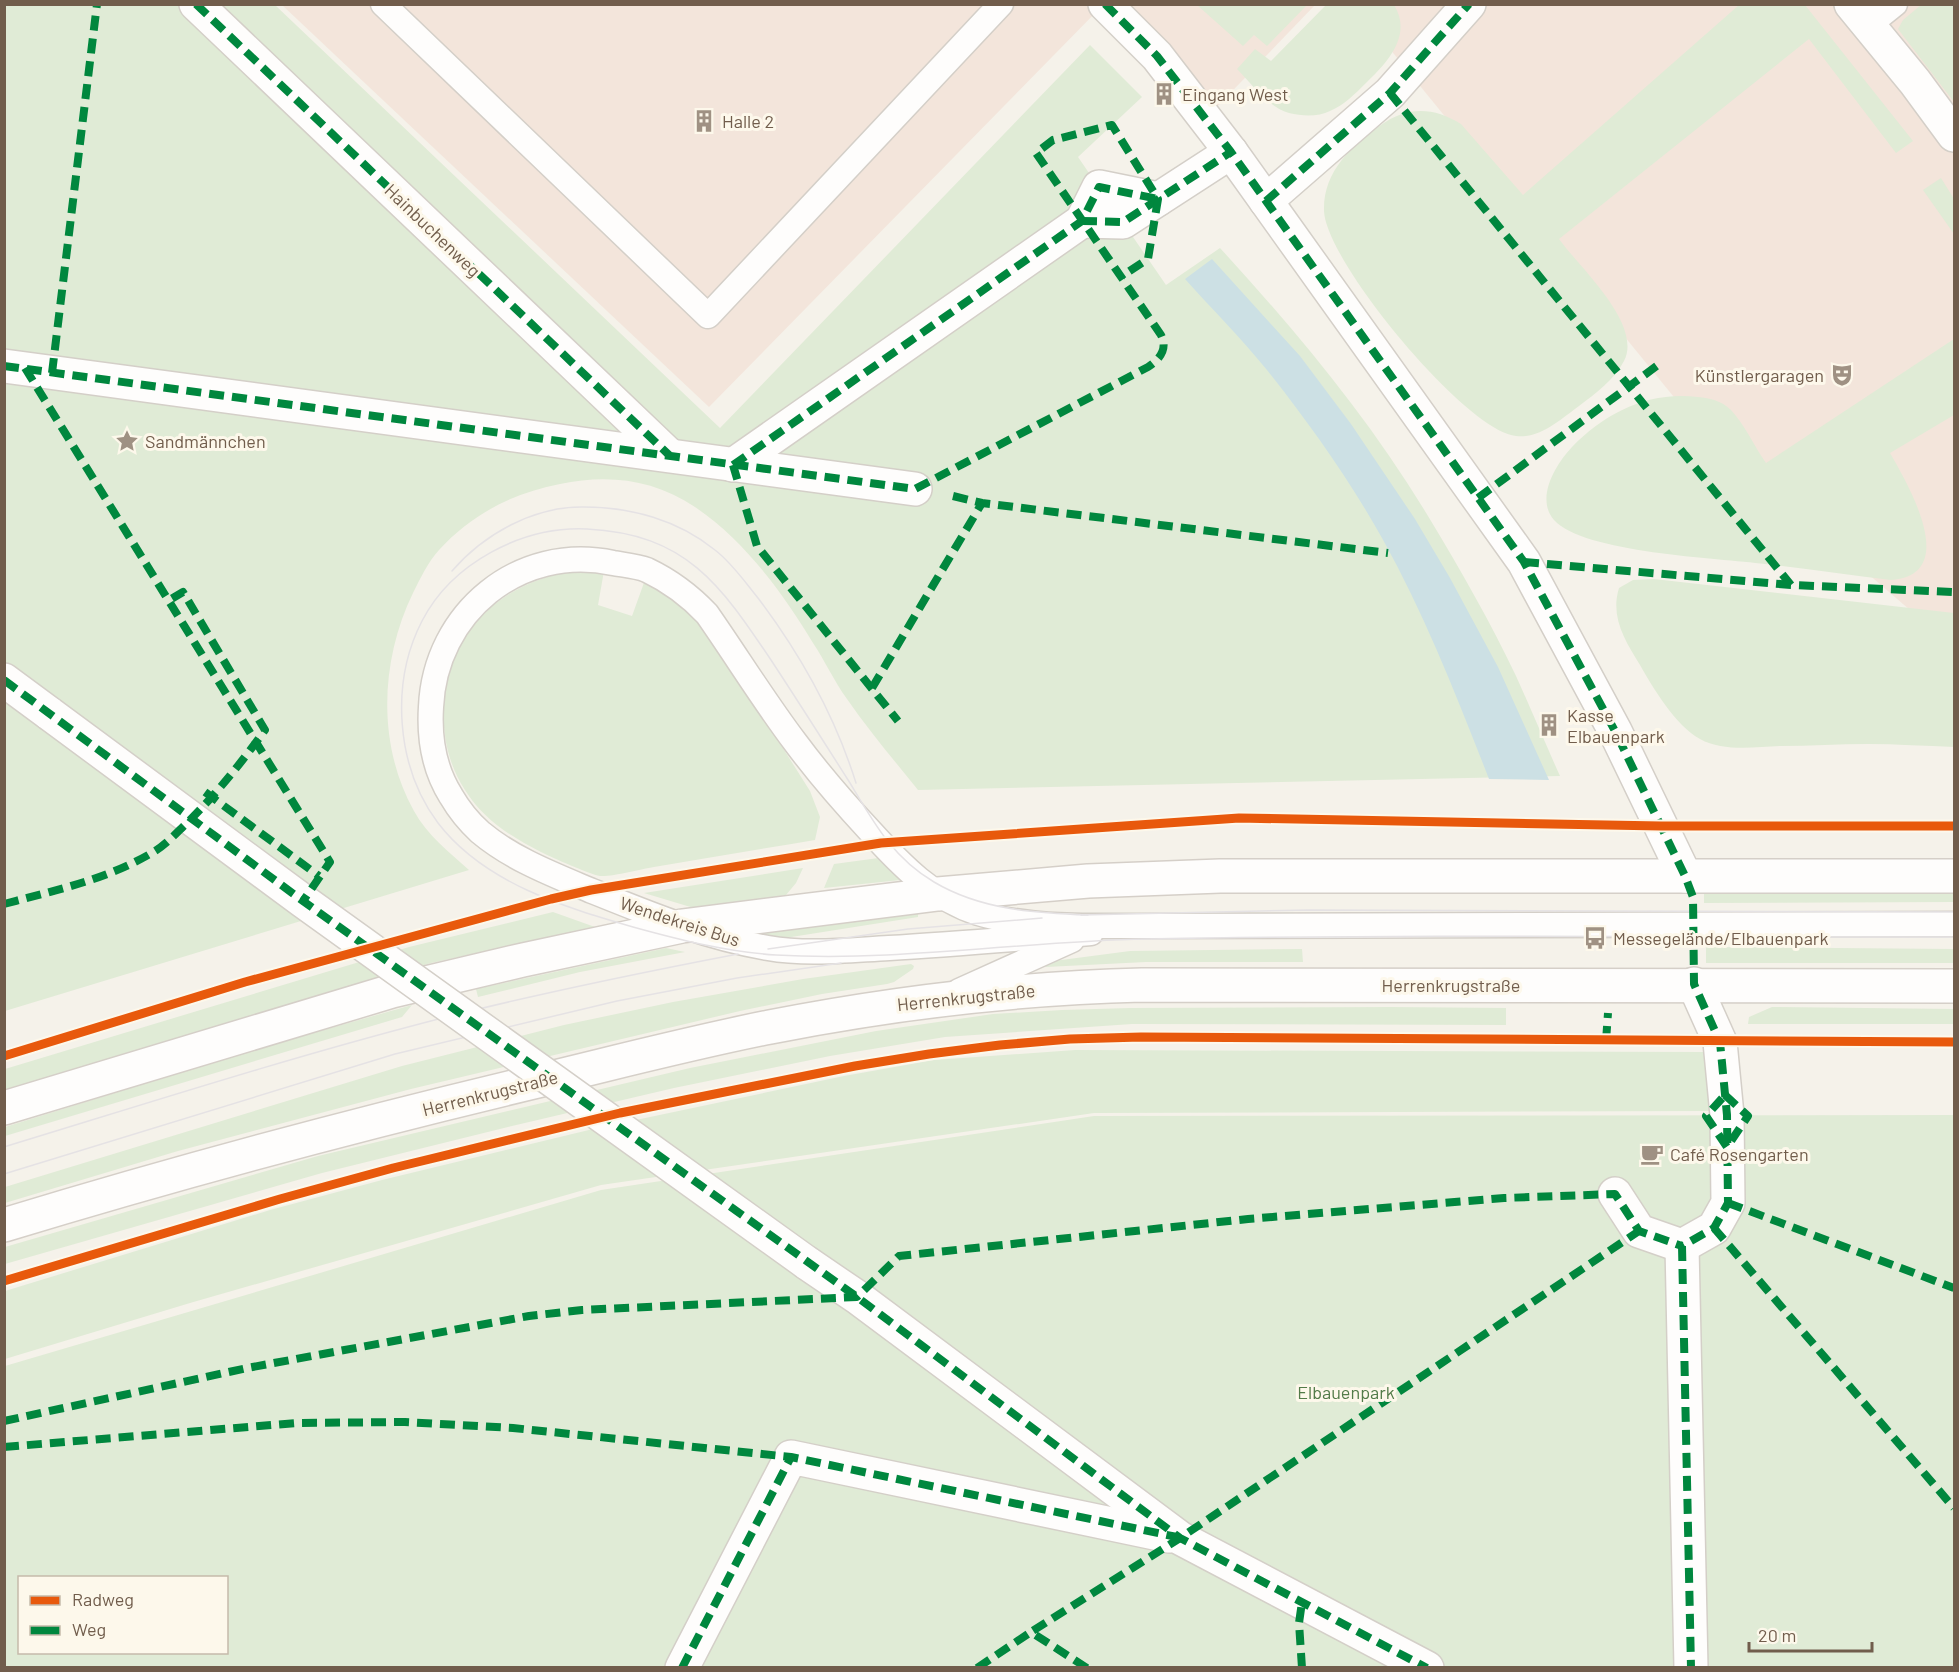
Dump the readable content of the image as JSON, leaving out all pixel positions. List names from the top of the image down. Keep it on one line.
{"streets":{"street":["Hainbuchenweg","Herrenkrugstraße"],"lane":["Wendekreis Bus"]},"parks":["Elbauenpark"],"places":{"building":["Eingang West","Halle 2","Kasse Elbauenpark"],"theatre":["Künstlergaragen"],"place":["Sandmännchen"],"bus stop":["Messegelände/Elbauenpark"],"cafe":["Café Rosengarten"]},"legend":["Radweg","Weg"],"scale_bar":"20 m"}
